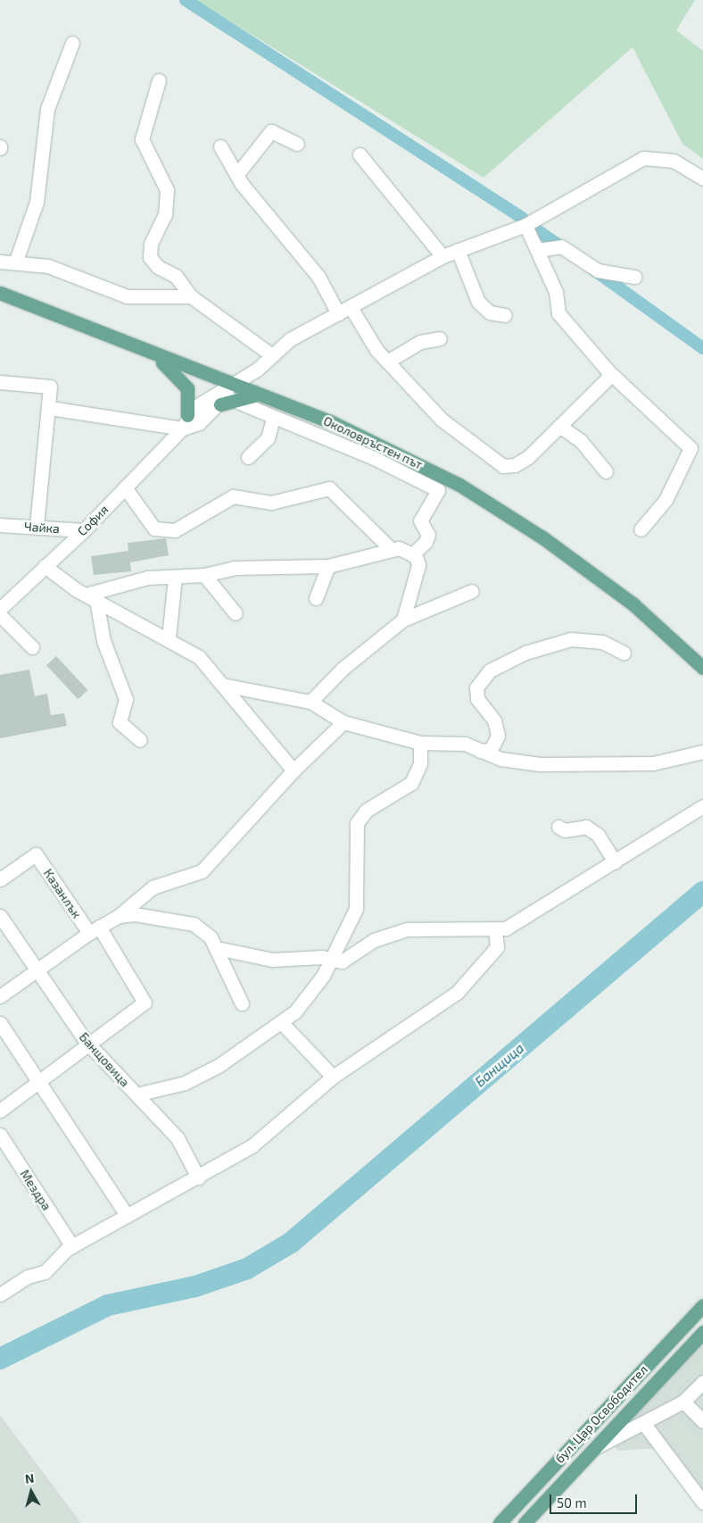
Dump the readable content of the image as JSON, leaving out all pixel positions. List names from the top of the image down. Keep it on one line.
{"streets":{"main road":["Околовръстен път","бул. Цар Освободител"],"street":["София","Чайка","Казанлък","Банщовица","Мездра"]},"crossings":[["София","Чайка"],["Казанлък","Банщовица"]],"water":["Банщица"],"scale_bar":"50 m","north":"top"}
